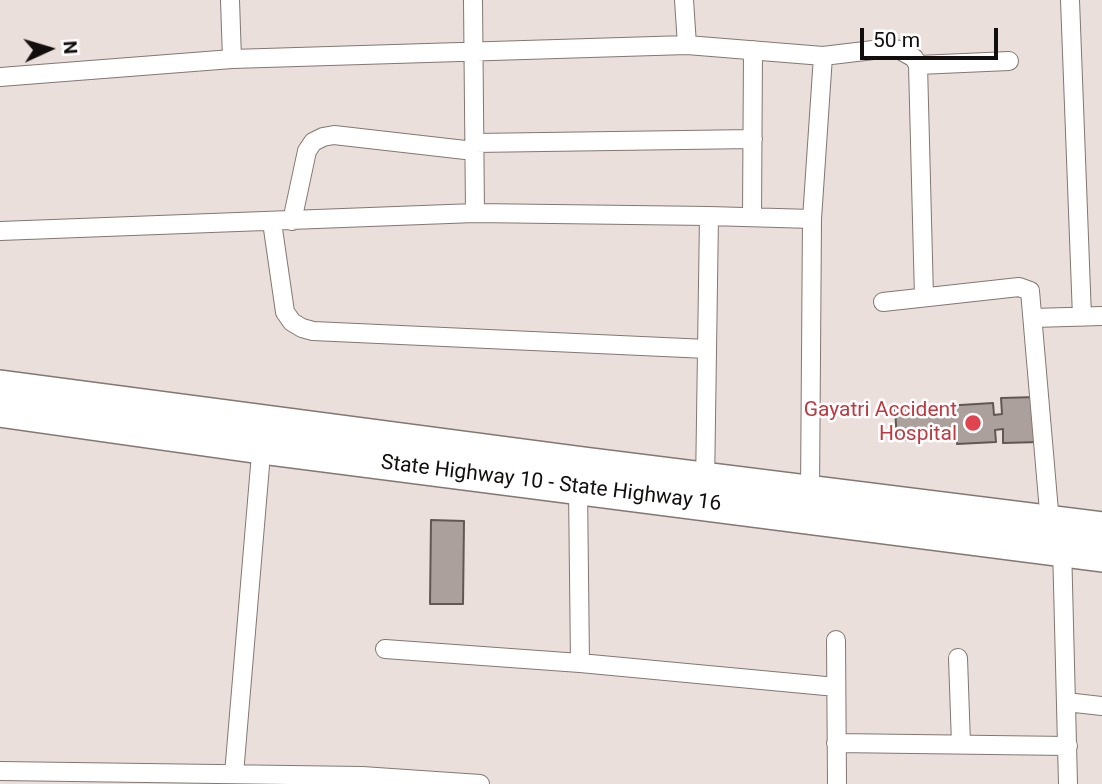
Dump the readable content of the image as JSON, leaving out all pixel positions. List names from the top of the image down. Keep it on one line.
{"streets":{"highway":["State Highway 10 - State Highway 16"]},"places":["Gayatri Accident Hospital"],"scale_bar":"50 m","north":"right"}
